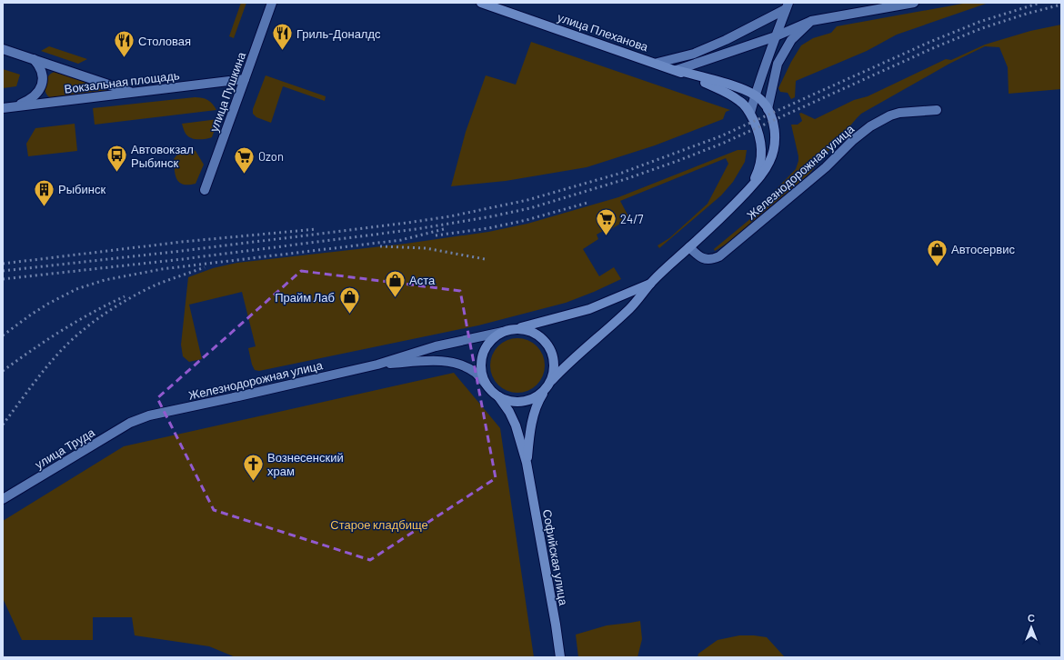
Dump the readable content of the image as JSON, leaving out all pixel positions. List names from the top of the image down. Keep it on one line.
{"streets":{"main road":["улица Плеханова","Железнодорожная улица","Софийская улица"],"street":["Вокзальная площадь","улица Пушкина","улица Труда"]},"crossings":[["улица Плеханова","Железнодорожная улица"],["Вокзальная площадь","улица Пушкина"],["Железнодорожная улица","улица Труда"],["Железнодорожная улица","Софийская улица"]],"parks":["Старое кладбище"],"places":{"restaurant":["Гриль-Доналдс","Столовая"],"bus stop":["Автовокзал Рыбинск"],"supermarket":["Ozon","24/7"],"building":["Рыбинск"],"shop":["Автосервис","Аста","Прайм Лаб"],"church":["Вознесенский храм"]},"north":"top"}
